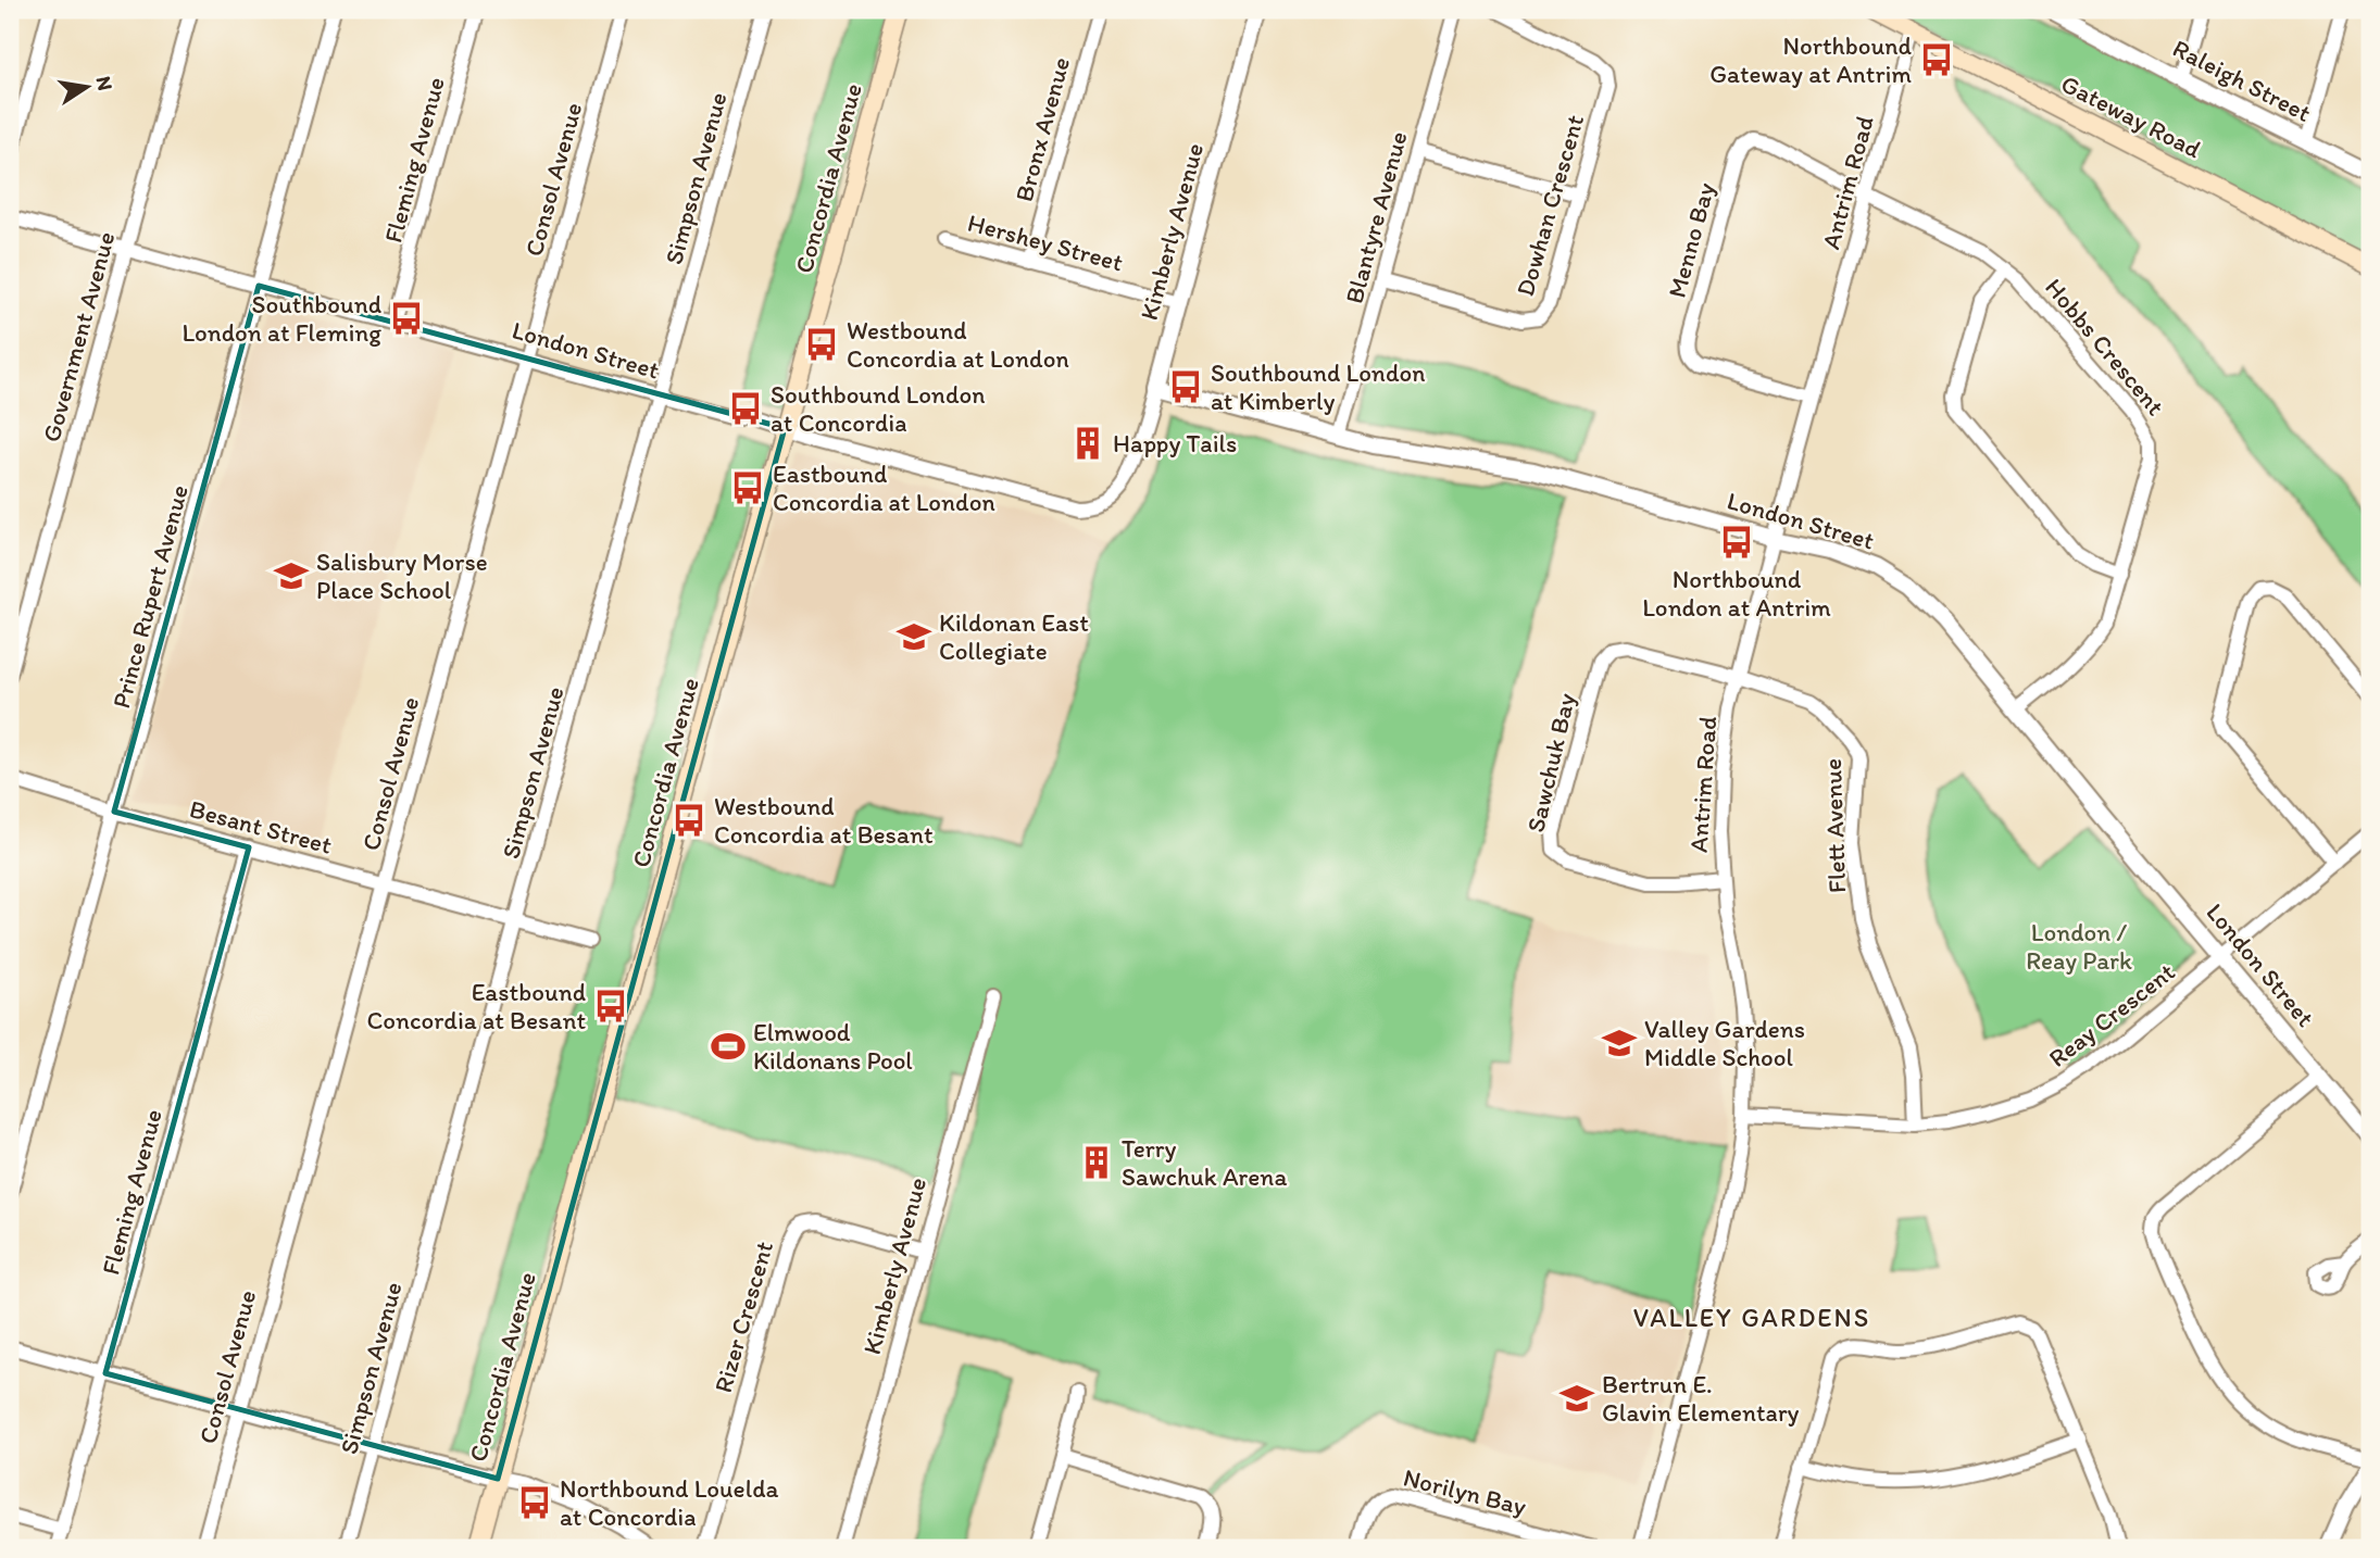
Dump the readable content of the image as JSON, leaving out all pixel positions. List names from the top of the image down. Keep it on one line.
{"streets":{"main road":["Gateway Road","Concordia Avenue"],"street":["Raleigh Street","Bronx Avenue","Fleming Avenue","Simpson Avenue","Consol Avenue","Antrim Road","Dowhan Crescent","Blantyre Avenue","Kimberly Avenue","Menno Bay","Hershey Street","Government Avenue","Hobbs Crescent","London Street","Prince Rupert Avenue","Sawchuk Bay","Flett Avenue","Besant Street","Reay Crescent","Rizer Crescent","Norilyn Bay"]},"crossings":[["Gateway Road","Antrim Road"],["Bronx Avenue","Hershey Street"],["Fleming Avenue","London Street"],["Fleming Avenue","Besant Street"],["Simpson Avenue","London Street"],["Simpson Avenue","Besant Street"],["Concordia Avenue","London Street"],["Consol Avenue","London Street"],["Consol Avenue","Besant Street"],["Antrim Road","Menno Bay"],["Antrim Road","Hobbs Crescent"],["Antrim Road","London Street"],["Antrim Road","Sawchuk Bay"],["Antrim Road","Flett Avenue"],["Antrim Road","Reay Crescent"],["Dowhan Crescent","Blantyre Avenue"],["Blantyre Avenue","London Street"],["Kimberly Avenue","Hershey Street"],["Kimberly Avenue","London Street"],["Kimberly Avenue","Rizer Crescent"],["Menno Bay","Hobbs Crescent"],["Government Avenue","London Street"],["Hobbs Crescent","London Street"],["London Street","Prince Rupert Avenue"],["London Street","Reay Crescent"],["Prince Rupert Avenue","Besant Street"],["Sawchuk Bay","Flett Avenue"],["Flett Avenue","Reay Crescent"]],"districts":["VALLEY GARDENS"],"parks":["London / Reay Park"],"places":{"bus stop":["Northbound Gateway at Antrim","Southbound London at Fleming","Westbound Concordia at London","Southbound London at Kimberly","Southbound London at Concordia","Eastbound Concordia at London","Northbound London at Antrim","Westbound Concordia at Besant","Eastbound Concordia at Besant","Northbound Louelda at Concordia"],"building":["Happy Tails","Terry Sawchuk Arena"],"school or university":["Salisbury Morse Place School","Kildonan East Collegiate","Valley Gardens Middle School","Bertrun E. Glavin Elementary"],"sports":["Elmwood Kildonans Pool"]},"north":"right"}
